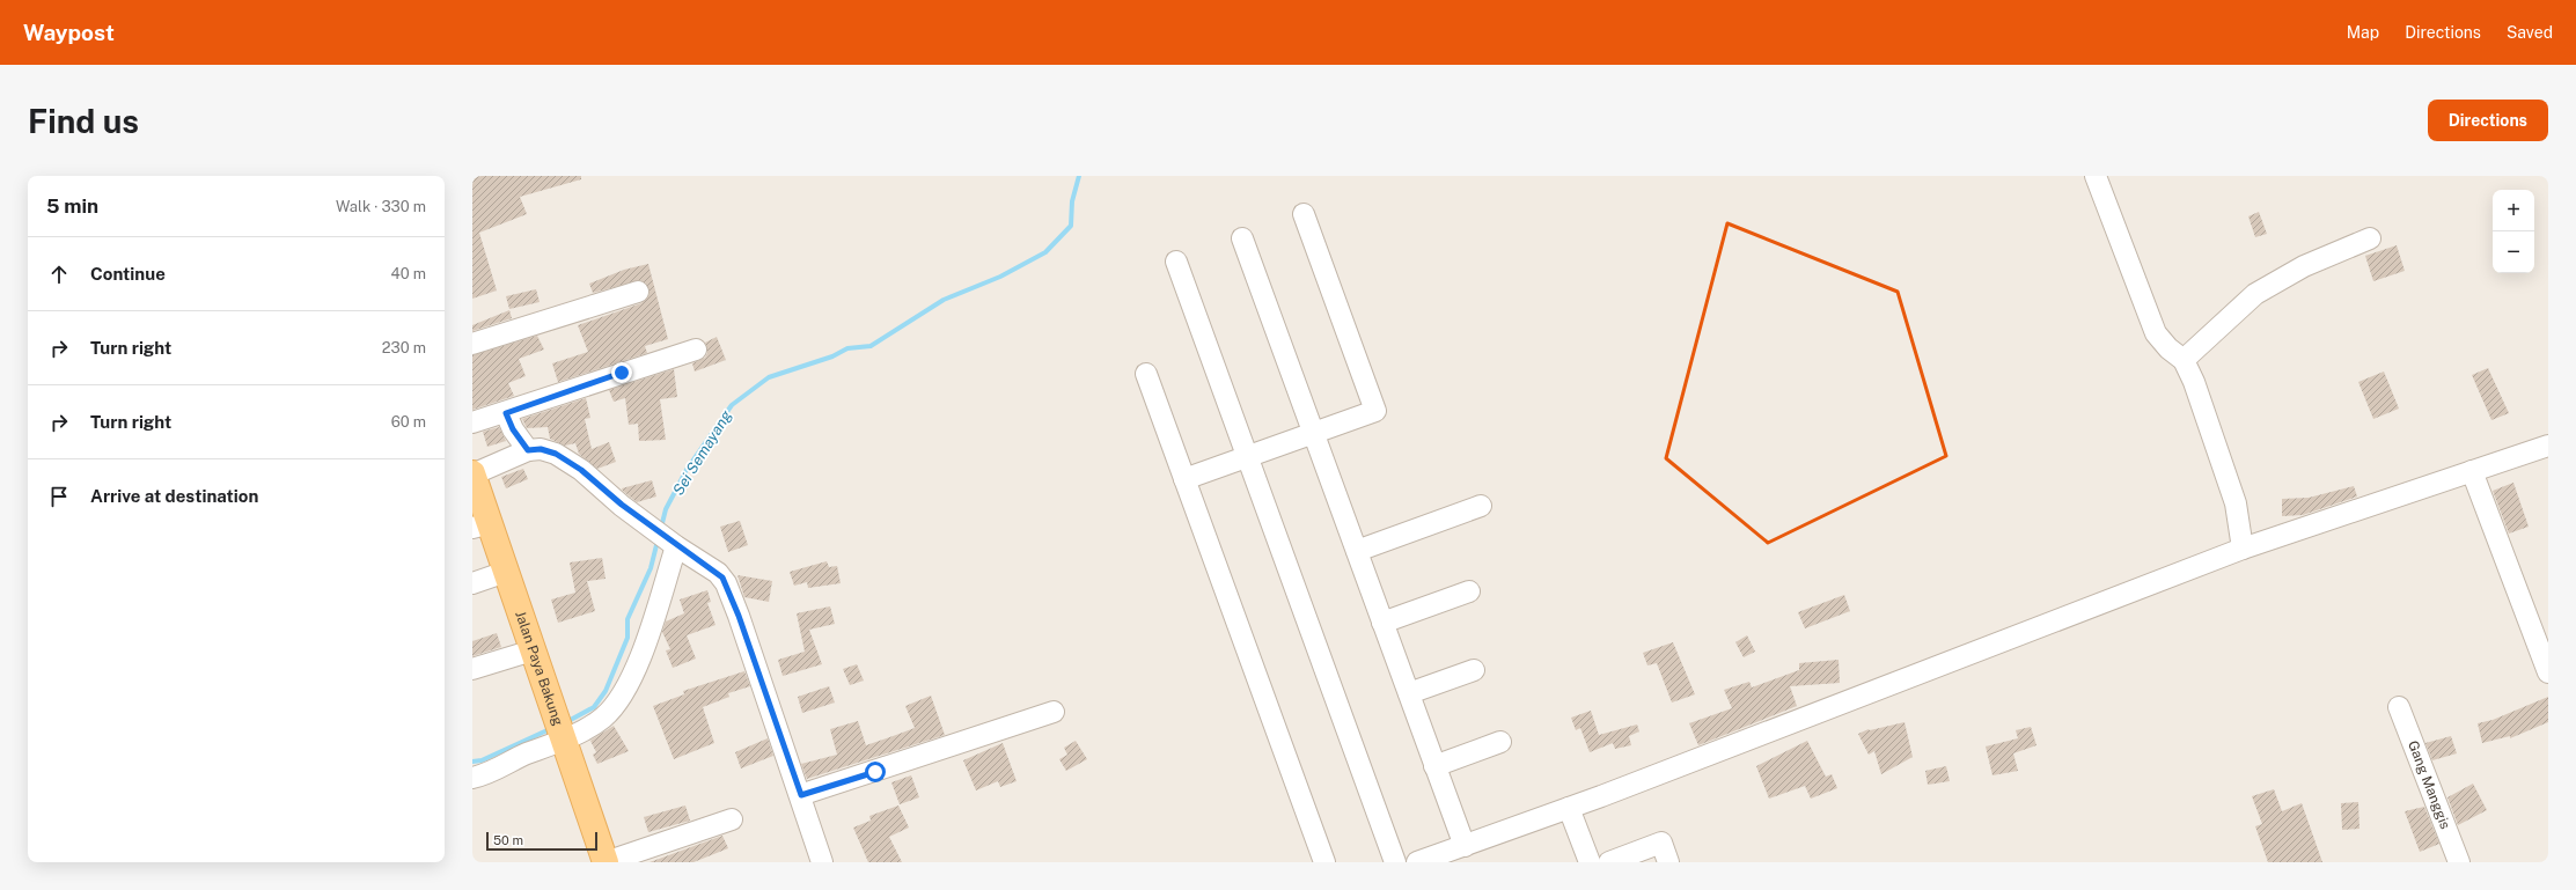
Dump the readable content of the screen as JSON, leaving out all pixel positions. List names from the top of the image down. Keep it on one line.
{"streets":{"main road":["Jalan Paya Bakung"],"street":["Gang Manggis"]},"water":["Sei Semayang"],"scale_bar":"50 m","page":{"header":"Waypost","nav":["Map","Directions","Saved"],"buttons":"Directions","title":"Find us","heading":["5 min","Walk · 330 m"],"map_buttons":["+","−"],"list":[["Continue","40 m"],["Turn right","230 m"],["Turn right","60 m"],"Arrive at destination"],"scale":"50 m"}}
